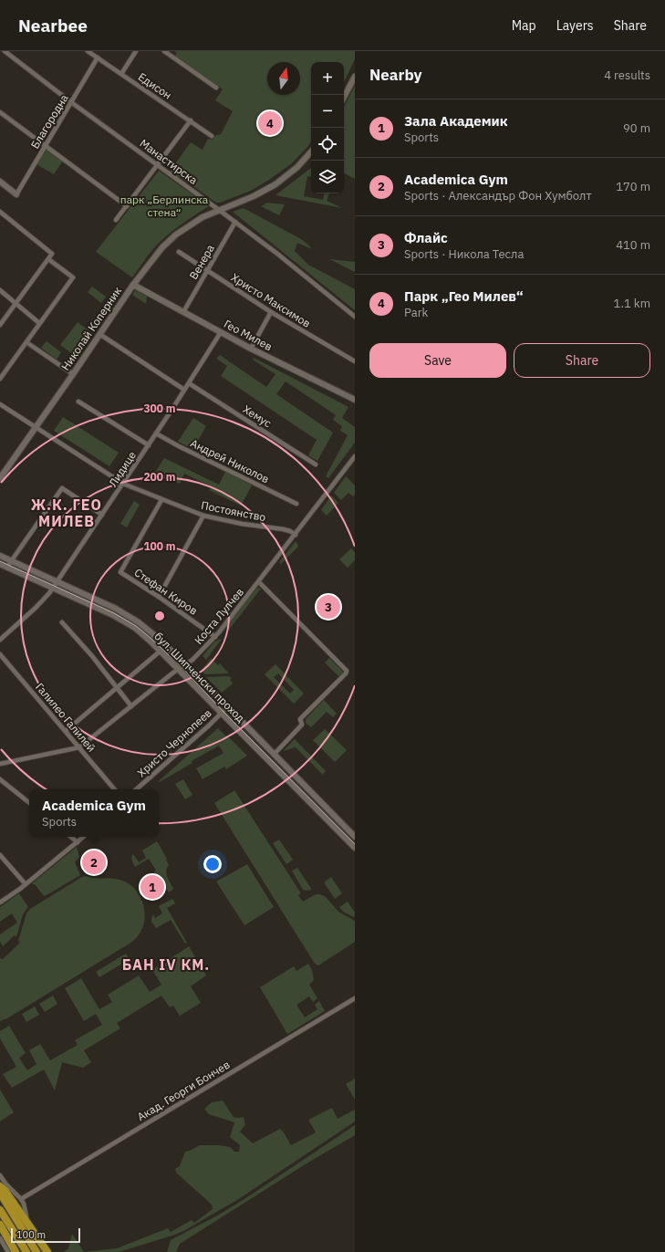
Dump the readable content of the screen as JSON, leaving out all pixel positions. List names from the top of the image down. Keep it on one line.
{"streets":{"main road":["Николай Коперник","Гео Милев","бул. Шипченски проход"],"street":["Едисон","Благородна","Манастирска","Венера","Христо Максимов","Хемус","Андрей Николов","Лидице","Постоянство","Стефан Киров","Коста Лулчев","Галилео Галилей","Христо Чернопеев","Акад. Георги Бончев"]},"crossings":[["Едисон","Благородна"],["Благородна","Манастирска"],["Манастирска","Венера"],["Манастирска","Николай Коперник"],["Венера","Христо Максимов"],["Венера","Гео Милев"],["Николай Коперник","Гео Милев"],["Николай Коперник","Постоянство"],["Гео Милев","Лидице"],["Хемус","Лидице"],["Андрей Николов","Лидице"],["Лидице","Постоянство"],["Лидице","бул. Шипченски проход"],["Постоянство","Стефан Киров"],["Постоянство","Коста Лулчев"],["Стефан Киров","Коста Лулчев"],["Коста Лулчев","бул. Шипченски проход"],["Коста Лулчев","Галилео Галилей"],["бул. Шипченски проход","Христо Чернопеев"]],"districts":["Ж.К. ГЕО МИЛЕВ","БАН IV КМ."],"parks":["парк „Берлинска стена“"],"scale_bar":"100 m","north":"top","page":{"header":"Nearbee","nav":["Map","Layers","Share"],"heading":["Nearby","4 results"],"map_buttons":["+","−"],"list":[{"mark":"1","name":"Зала Академик","note":"Sports","value":"90 m"},{"mark":"2","name":"Academica Gym","note":"Sports · Александър Фон Хумболт","value":"170 m"},{"mark":"3","name":"Флайс","note":"Sports · Никола Тесла","value":"410 m"},{"mark":"4","name":"Парк „Гео Милев“","note":"Park","value":"1.1 km"}],"pins":["4","3","2","1"],"buttons":["Save","Share"],"popup":["Academica Gym","Sports"],"scale":"100 m"},"rings":["300 m","200 m","100 m"]}
